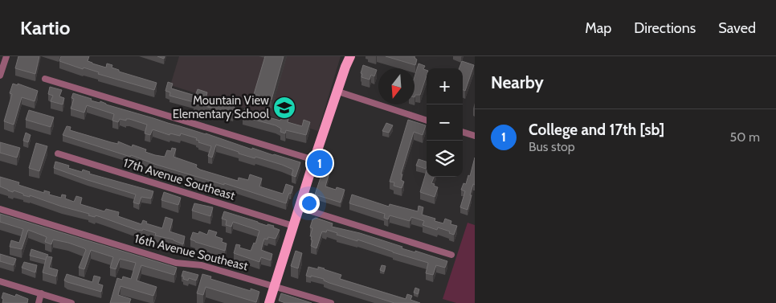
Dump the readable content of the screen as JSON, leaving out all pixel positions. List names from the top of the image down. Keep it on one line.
{"streets":{"street":["17th Avenue Southeast","16th Avenue Southeast"]},"places":{"school or university":["Mountain View Elementary School"]},"north":"bottom","page":{"header":"Kartio","nav":["Map","Directions","Saved"],"heading":"Nearby","map_buttons":["+","−"],"list":[{"mark":"1","name":"College and 17th [sb]","note":"Bus stop","value":"50 m"}],"pins":"1"}}
